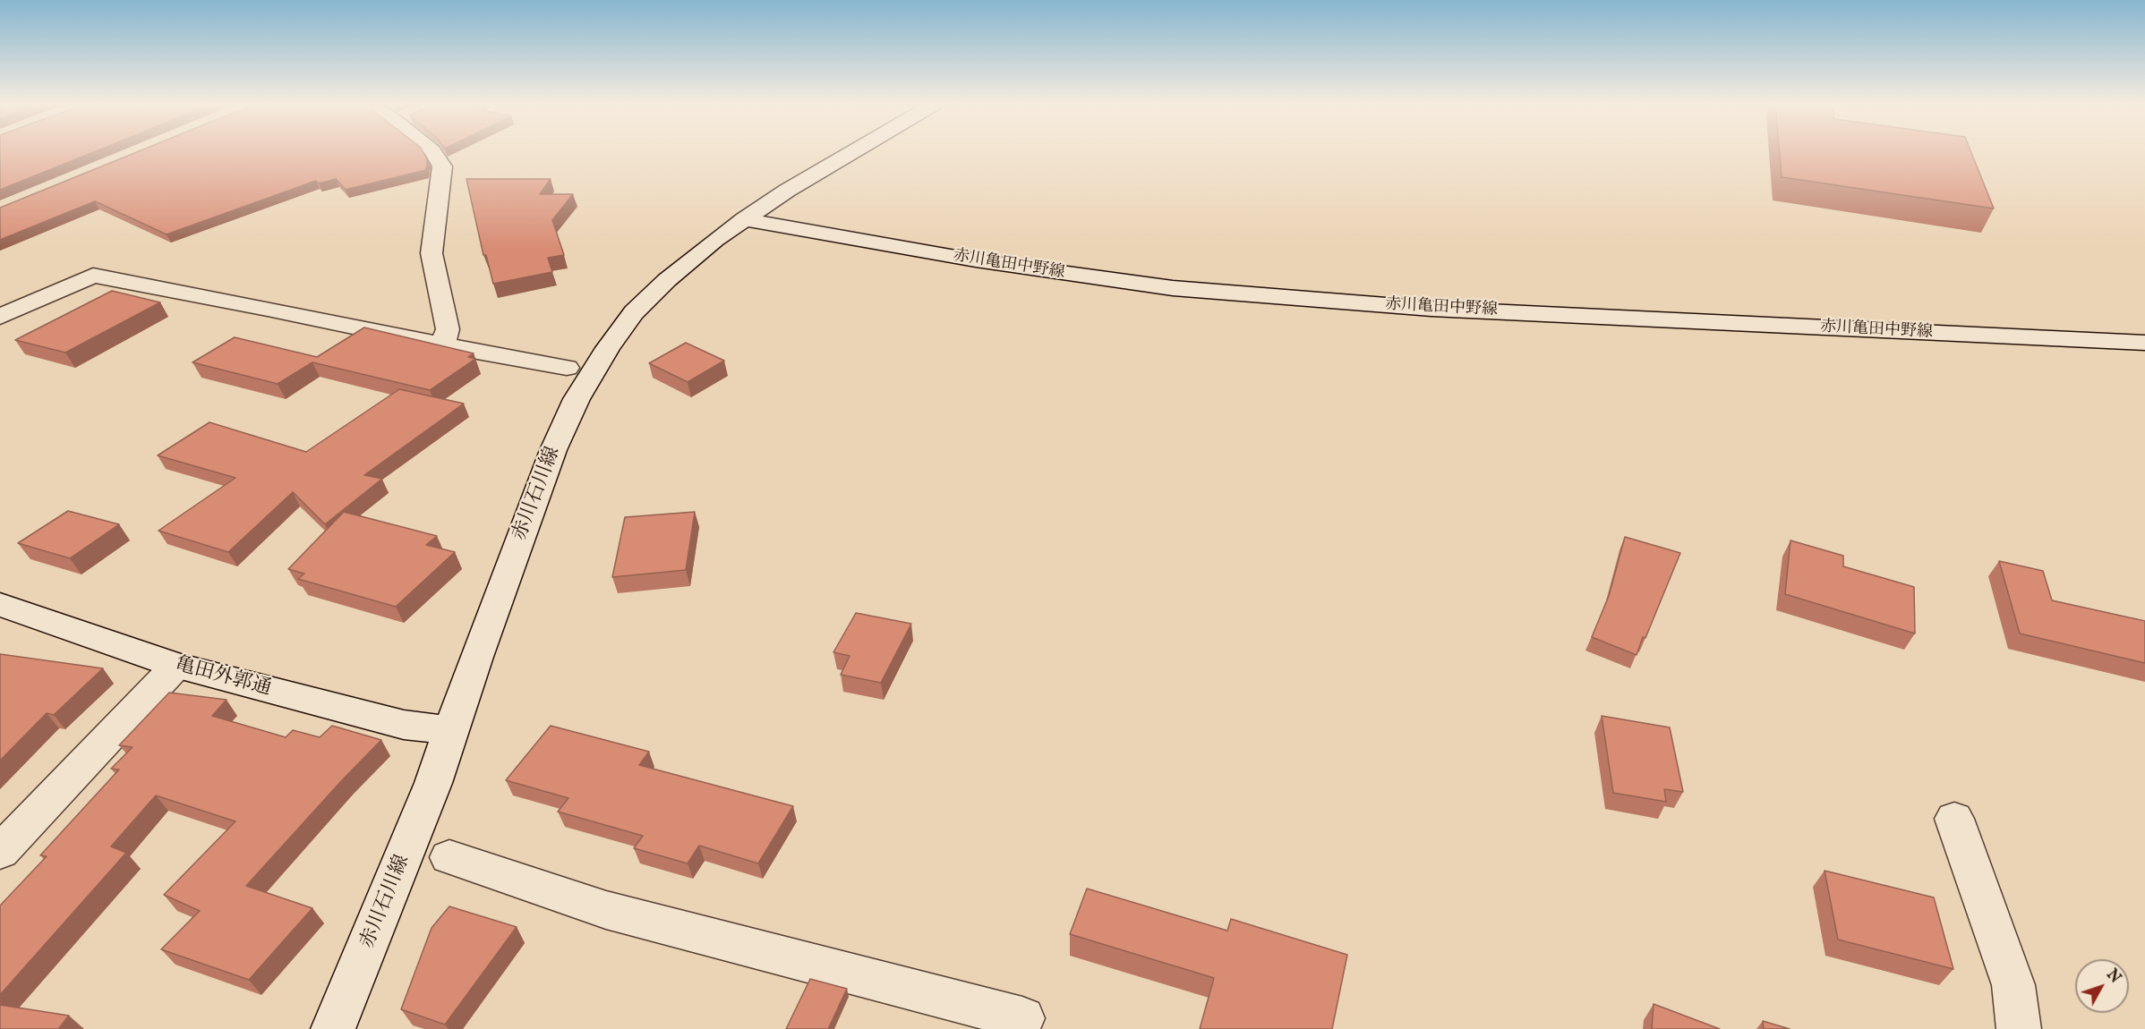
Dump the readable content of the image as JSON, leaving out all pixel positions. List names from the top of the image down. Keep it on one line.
{"streets":{"street":["赤川亀田中野線","赤川石川線","亀田外郭通"]},"crossings":[["赤川亀田中野線","赤川石川線"],["赤川石川線","亀田外郭通"]],"north":"top right"}
